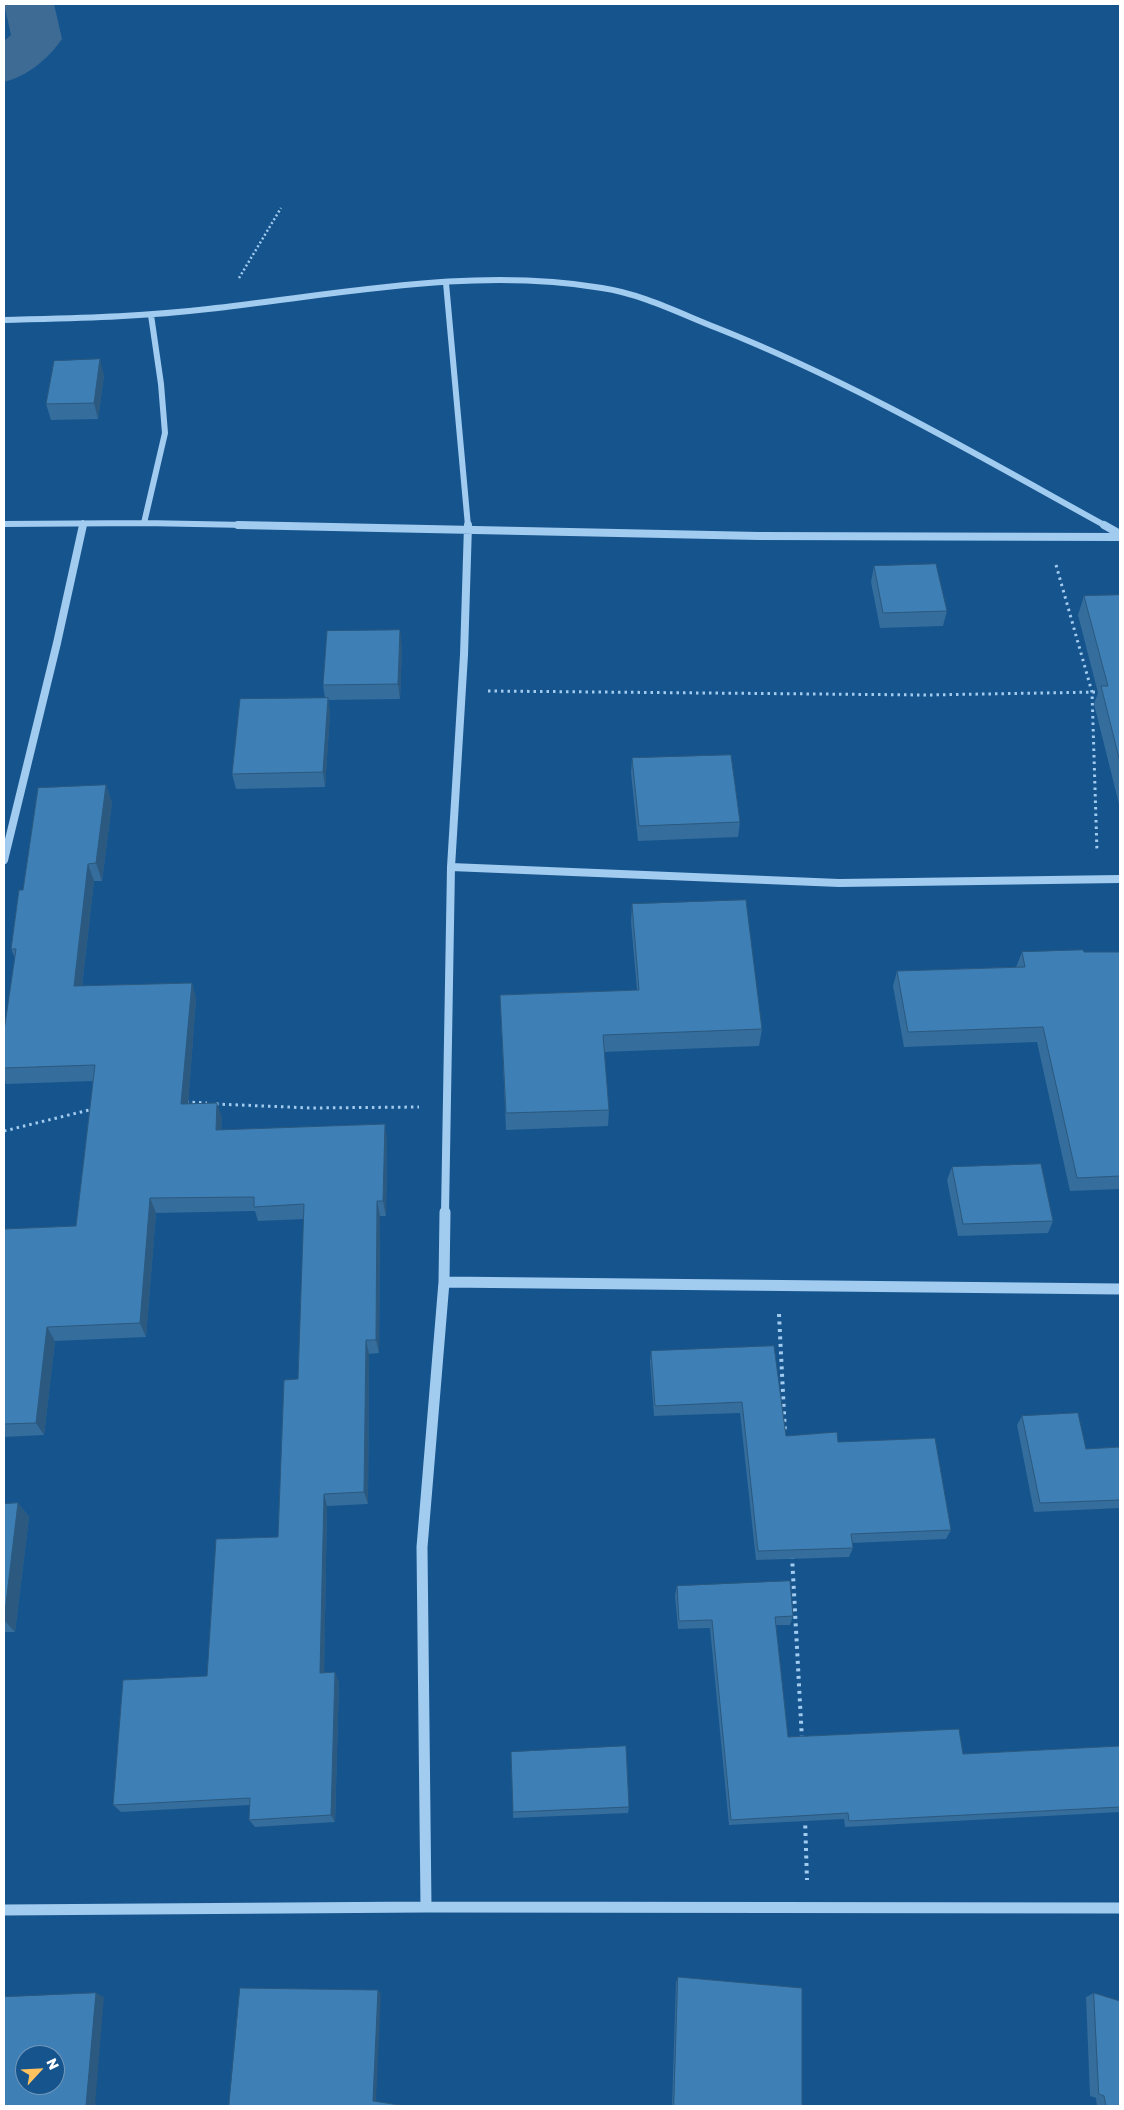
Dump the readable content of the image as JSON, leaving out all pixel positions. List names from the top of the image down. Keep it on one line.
{"north":"top right"}
